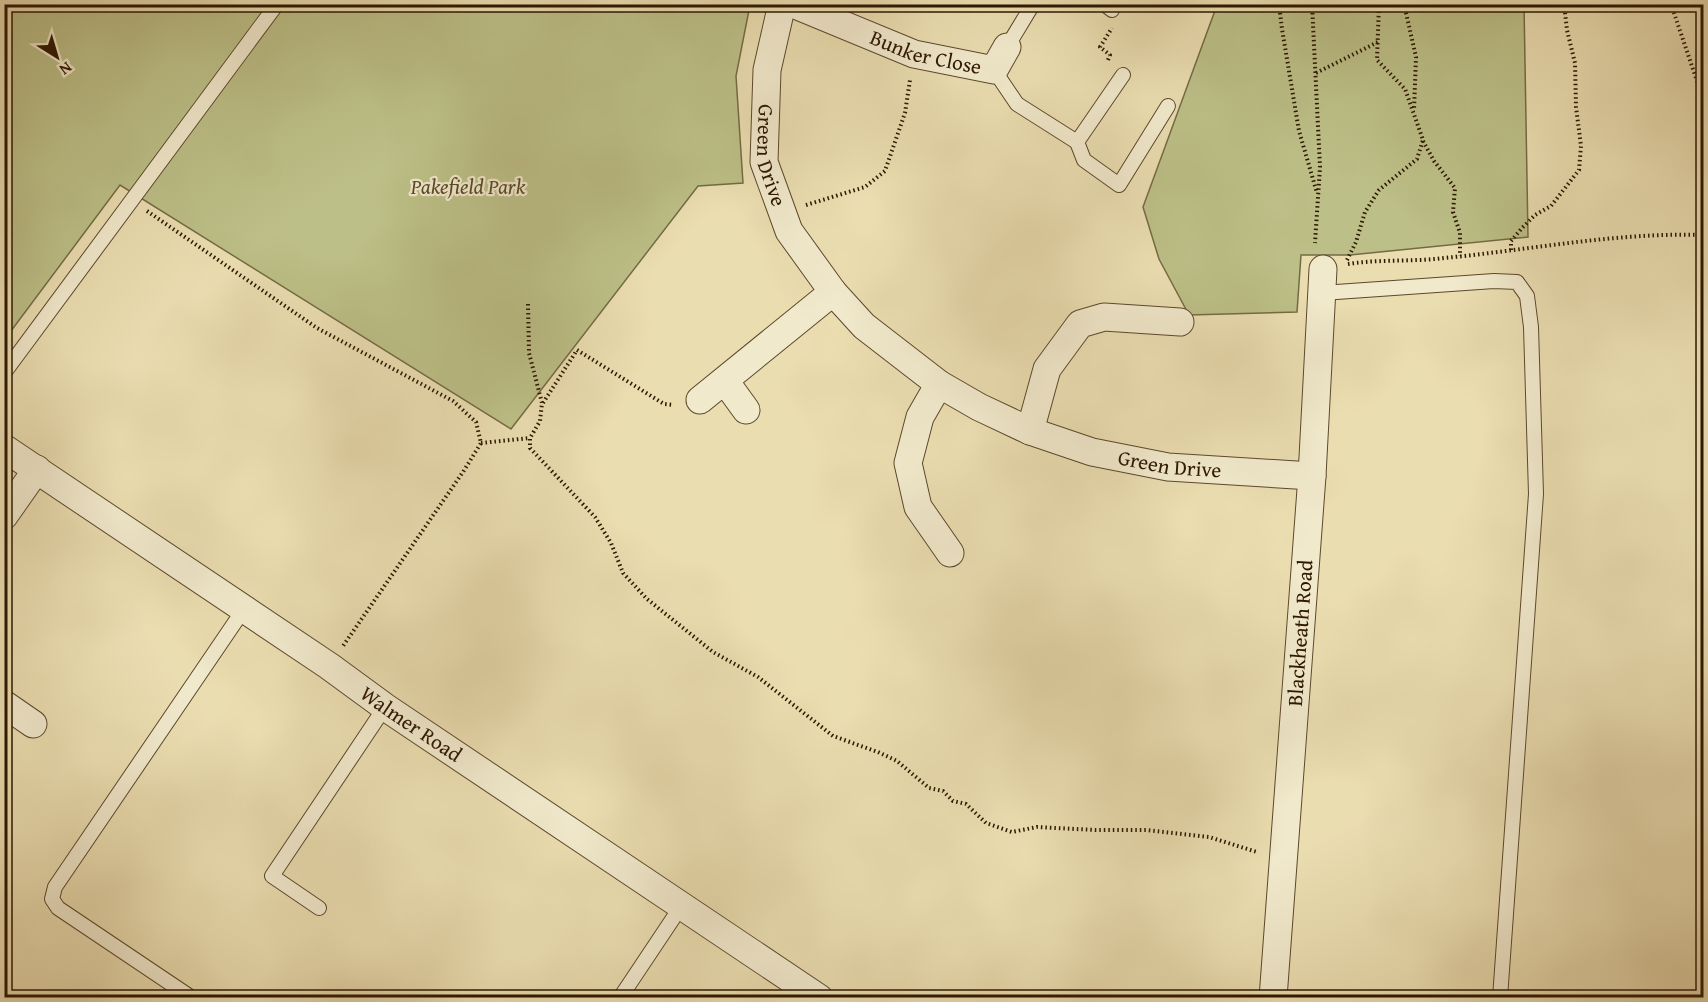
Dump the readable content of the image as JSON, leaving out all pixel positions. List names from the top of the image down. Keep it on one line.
{"streets":{"street":["Bunker Close","Green Drive","Blackheath Road","Walmer Road"]},"crossings":[["Green Drive","Blackheath Road"]],"parks":["Pakefield Park"],"north":"bottom right"}
